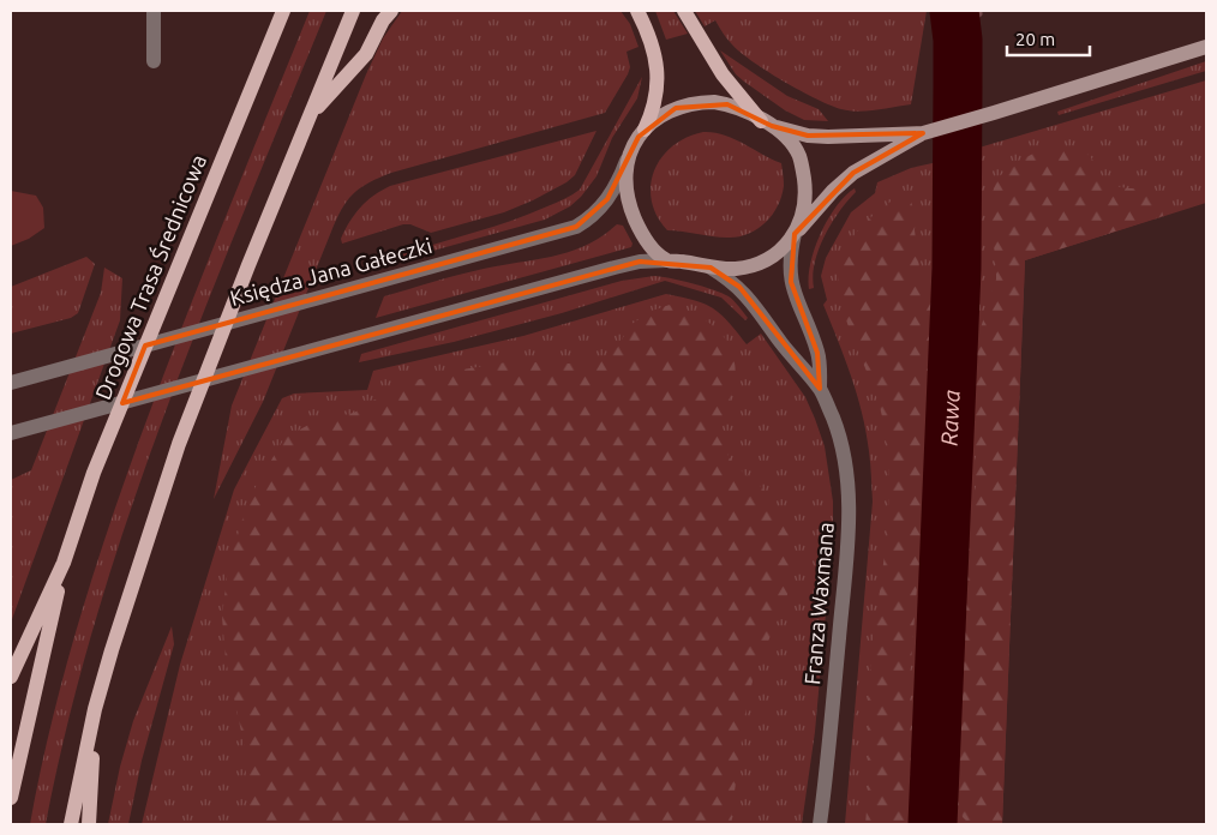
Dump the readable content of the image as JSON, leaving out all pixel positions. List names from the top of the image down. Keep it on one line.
{"streets":{"main road":["Drogowa Trasa Średnicowa"],"street":["Księdza Jana Gałeczki","Franza Waxmana"]},"crossings":[["Księdza Jana Gałeczki","Franza Waxmana"]],"water":["Rawa"],"scale_bar":"20 m"}
